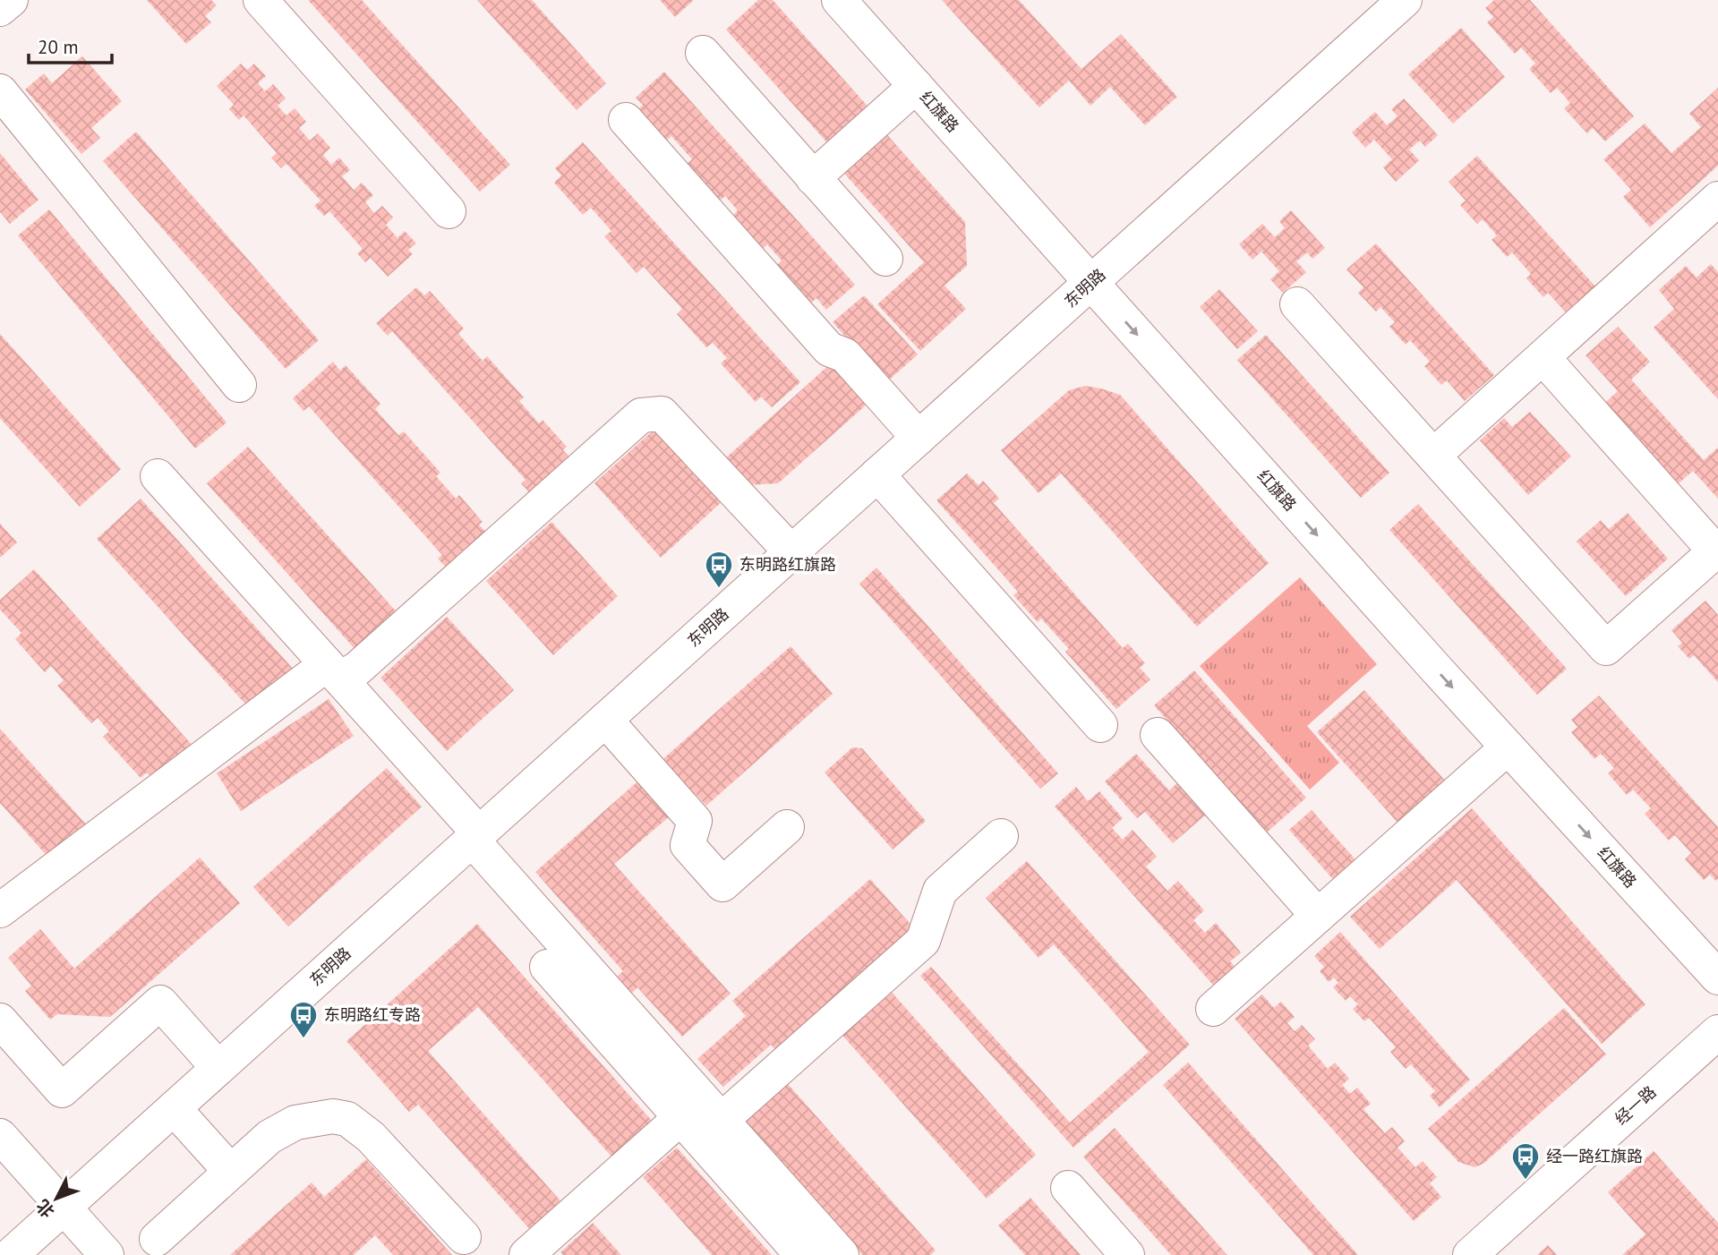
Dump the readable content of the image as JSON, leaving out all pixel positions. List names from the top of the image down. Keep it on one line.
{"streets":{"street":["红旗路","东明路","经一路"]},"crossings":[["红旗路","东明路"]],"places":{"bus stop":["东明路红旗路","东明路红专路","经一路红旗路"]},"scale_bar":"20 m","north":"bottom left"}
